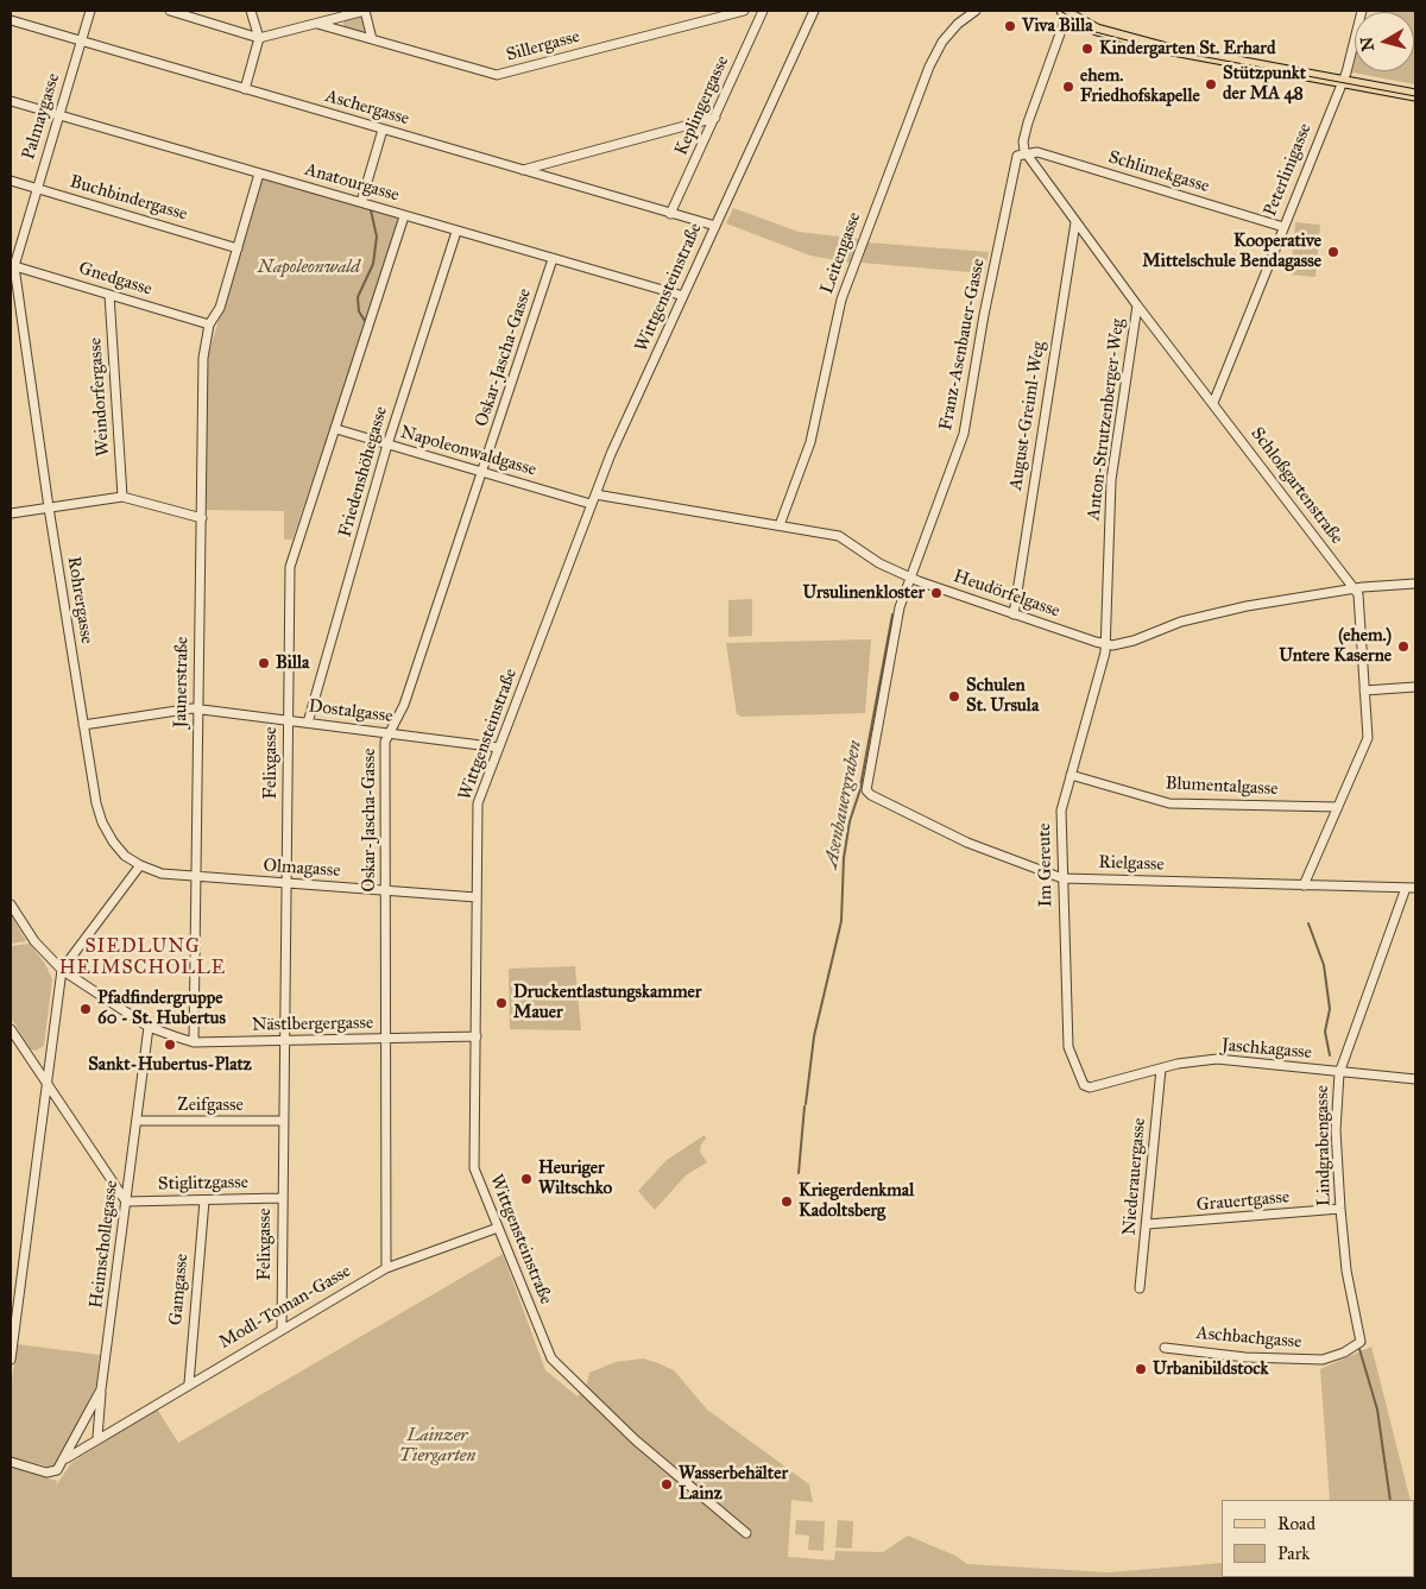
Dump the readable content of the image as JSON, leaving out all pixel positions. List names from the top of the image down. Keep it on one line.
{"streets":{"street":["Sillergasse","Keplingergasse","Aschergasse","Palmaygasse","Peterlinigasse","Schlimekgasse","Anatourgasse","Buchbindergasse","Leitengasse","Gnedgasse","Wittgensteinstraße","Franz-Asenbauer-Gasse","Oskar-Jascha-Gasse","Weindorfergasse","August-Greiml-Weg","Anton-Strutzenberger-Weg","Napoleonwaldgasse","Friedenshöhegasse","Schloßgartenstraße","Heudörfelgasse","Rohrergasse","Jaunerstraße","Dostalgasse","Felixgasse","Blumentalgasse","Rielgasse","Im Gereute","Olmagasse","Nästlbergergasse","Jaschkagasse","Zeifgasse","Lindgrabengasse","Niederauergasse","Stiglitzgasse","Grauertgasse","Heimschollegasse","Gamgasse","Modl-Toman-Gasse","Aschbachgasse"]},"crossings":[["Keplingergasse","Aschergasse"],["Aschergasse","Palmaygasse"],["Aschergasse","Wittgensteinstraße"],["Palmaygasse","Anatourgasse"],["Palmaygasse","Buchbindergasse"],["Palmaygasse","Gnedgasse"],["Palmaygasse","Rohrergasse"],["Peterlinigasse","Schlimekgasse"],["Peterlinigasse","Schloßgartenstraße"],["Schlimekgasse","Franz-Asenbauer-Gasse"],["Schlimekgasse","Schloßgartenstraße"],["Anatourgasse","Wittgensteinstraße"],["Anatourgasse","Oskar-Jascha-Gasse"],["Anatourgasse","Friedenshöhegasse"],["Anatourgasse","Jaunerstraße"],["Anatourgasse","Felixgasse"],["Buchbindergasse","Jaunerstraße"],["Leitengasse","Heudörfelgasse"],["Gnedgasse","Weindorfergasse"],["Gnedgasse","Rohrergasse"],["Gnedgasse","Jaunerstraße"],["Wittgensteinstraße","Napoleonwaldgasse"],["Wittgensteinstraße","Heudörfelgasse"],["Wittgensteinstraße","Dostalgasse"],["Wittgensteinstraße","Olmagasse"],["Wittgensteinstraße","Nästlbergergasse"],["Wittgensteinstraße","Modl-Toman-Gasse"],["Franz-Asenbauer-Gasse","Schloßgartenstraße"],["Franz-Asenbauer-Gasse","Heudörfelgasse"],["Franz-Asenbauer-Gasse","Rielgasse"],["Oskar-Jascha-Gasse","Napoleonwaldgasse"],["Oskar-Jascha-Gasse","Dostalgasse"],["Oskar-Jascha-Gasse","Olmagasse"],["Oskar-Jascha-Gasse","Nästlbergergasse"],["Oskar-Jascha-Gasse","Modl-Toman-Gasse"],["August-Greiml-Weg","Schloßgartenstraße"],["August-Greiml-Weg","Heudörfelgasse"],["Anton-Strutzenberger-Weg","Schloßgartenstraße"],["Anton-Strutzenberger-Weg","Heudörfelgasse"],["Anton-Strutzenberger-Weg","Im Gereute"],["Napoleonwaldgasse","Friedenshöhegasse"],["Napoleonwaldgasse","Felixgasse"],["Friedenshöhegasse","Dostalgasse"],["Schloßgartenstraße","Heudörfelgasse"],["Schloßgartenstraße","Blumentalgasse"],["Schloßgartenstraße","Rielgasse"],["Heudörfelgasse","Im Gereute"],["Rohrergasse","Jaunerstraße"],["Rohrergasse","Dostalgasse"],["Rohrergasse","Olmagasse"],["Jaunerstraße","Dostalgasse"],["Jaunerstraße","Olmagasse"],["Jaunerstraße","Nästlbergergasse"],["Dostalgasse","Felixgasse"],["Felixgasse","Olmagasse"],["Felixgasse","Nästlbergergasse"],["Felixgasse","Zeifgasse"],["Felixgasse","Stiglitzgasse"],["Felixgasse","Modl-Toman-Gasse"],["Blumentalgasse","Im Gereute"],["Rielgasse","Im Gereute"],["Rielgasse","Lindgrabengasse"],["Im Gereute","Jaschkagasse"],["Nästlbergergasse","Heimschollegasse"],["Jaschkagasse","Lindgrabengasse"],["Jaschkagasse","Niederauergasse"],["Zeifgasse","Heimschollegasse"],["Lindgrabengasse","Grauertgasse"],["Lindgrabengasse","Aschbachgasse"],["Niederauergasse","Grauertgasse"],["Stiglitzgasse","Heimschollegasse"],["Stiglitzgasse","Gamgasse"],["Heimschollegasse","Modl-Toman-Gasse"],["Gamgasse","Modl-Toman-Gasse"]],"districts":["SIEDLUNG HEIMSCHOLLE"],"water":["Asenbauergraben"],"parks":["Napoleonwald","Lainzer Tiergarten"],"places":["Viva Billa","Kindergarten St. Erhard","Stützpunkt der MA 48","ehem. Friedhofskapelle","Kooperative Mittelschule Bendagasse","Ursulinenkloster","(ehem.) Untere Kaserne","Billa","Schulen St. Ursula","Druckentlastungskammer Mauer","Pfadfindergruppe 60 - St. Hubertus","Sankt-Hubertus-Platz","Heuriger Wiltschko","Kriegerdenkmal Kadoltsberg","Urbanibildstock","Wasserbehälter Lainz"],"legend":["Road","Park"],"north":"left"}
